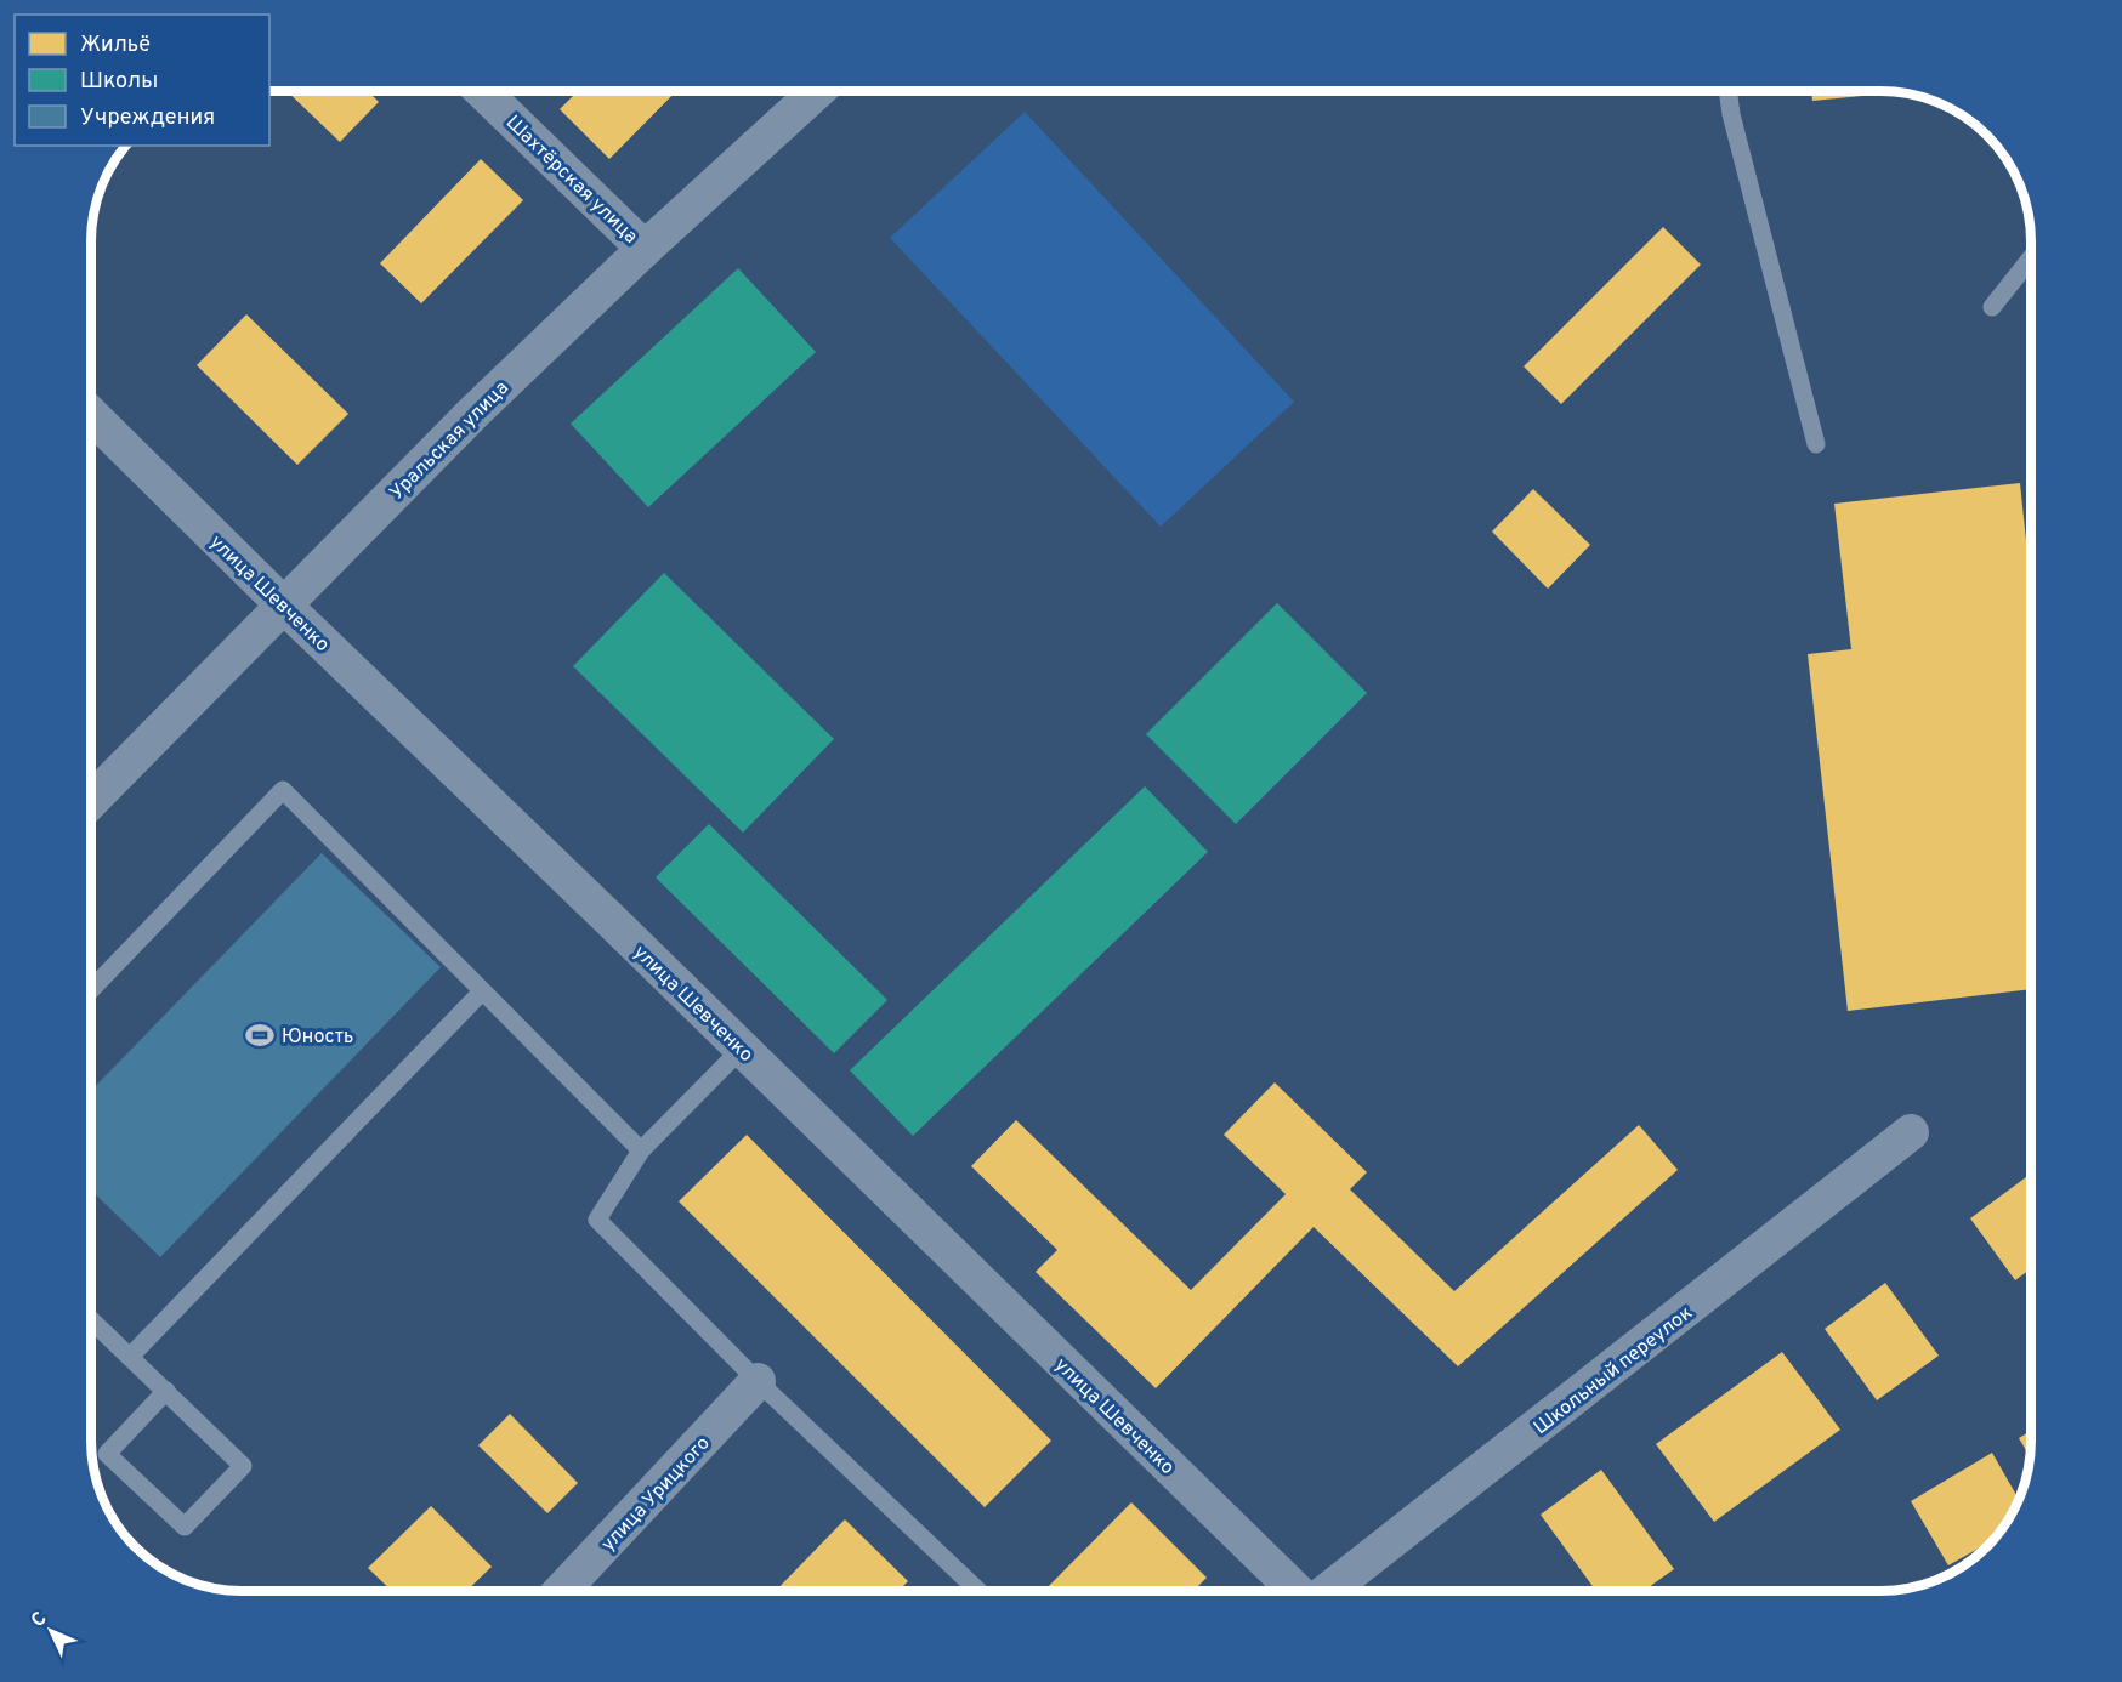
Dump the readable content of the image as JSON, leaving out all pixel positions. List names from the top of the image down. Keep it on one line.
{"streets":{"street":["Шахтёрская улица","Уральская улица","улица Шевченко","Школьный переулок","улица Урицкого"]},"crossings":[["Шахтёрская улица","Уральская улица"],["Уральская улица","улица Шевченко"]],"places":{"sports":["Юность"]},"legend":["Жильё","Школы","Учреждения"],"north":"top left"}
